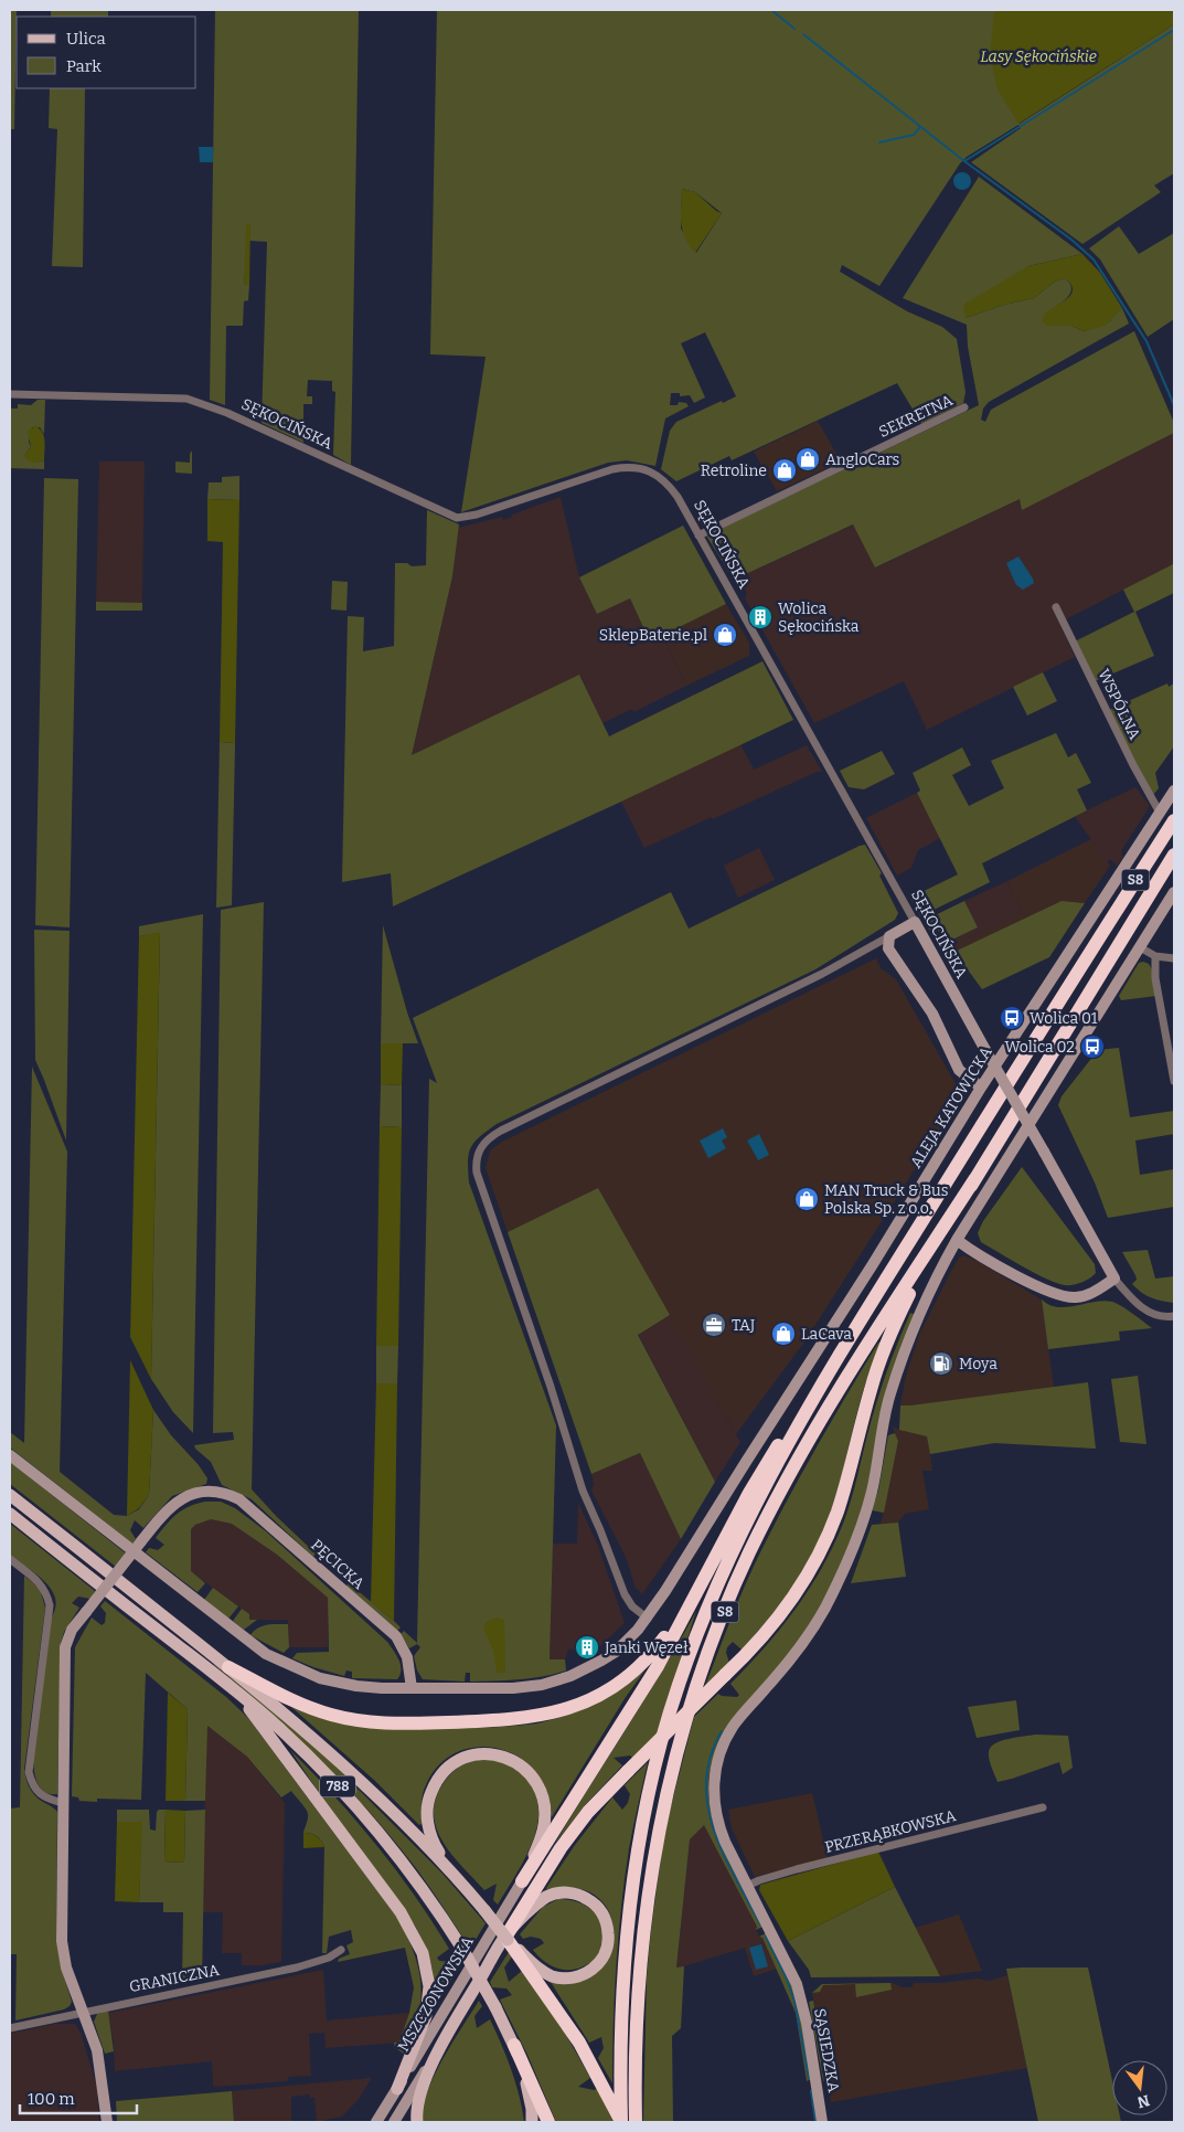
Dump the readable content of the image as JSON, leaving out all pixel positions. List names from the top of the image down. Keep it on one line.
{"streets":{"highway":["S8"],"main road":["788"],"street":["SEKRETNA","SĘKOCIŃSKA","WSPÓLNA","ALEJA KATOWICKA","PĘCICKA","PRZERĄBKOWSKA","GRANICZNA","MSZCZONOWSKA","SĄSIEDZKA"]},"crossings":[["SEKRETNA","SĘKOCIŃSKA"],["WSPÓLNA","ALEJA KATOWICKA"],["ALEJA KATOWICKA","PĘCICKA"],["PRZERĄBKOWSKA","SĄSIEDZKA"]],"parks":["Lasy Sękocińskie"],"places":{"shop":["AngloCars","Retroline","SklepBaterie.pl","MAN Truck & Bus Polska Sp. z o.o.","LaCava"],"building":["Wolica Sękocińska","Janki Węzeł"],"bus stop":["Wolica 01","Wolica 02"],"office":["TAJ"],"fuel station":["Moya"]},"legend":["Ulica","Park"],"scale_bar":"100 m","north":"bottom"}
